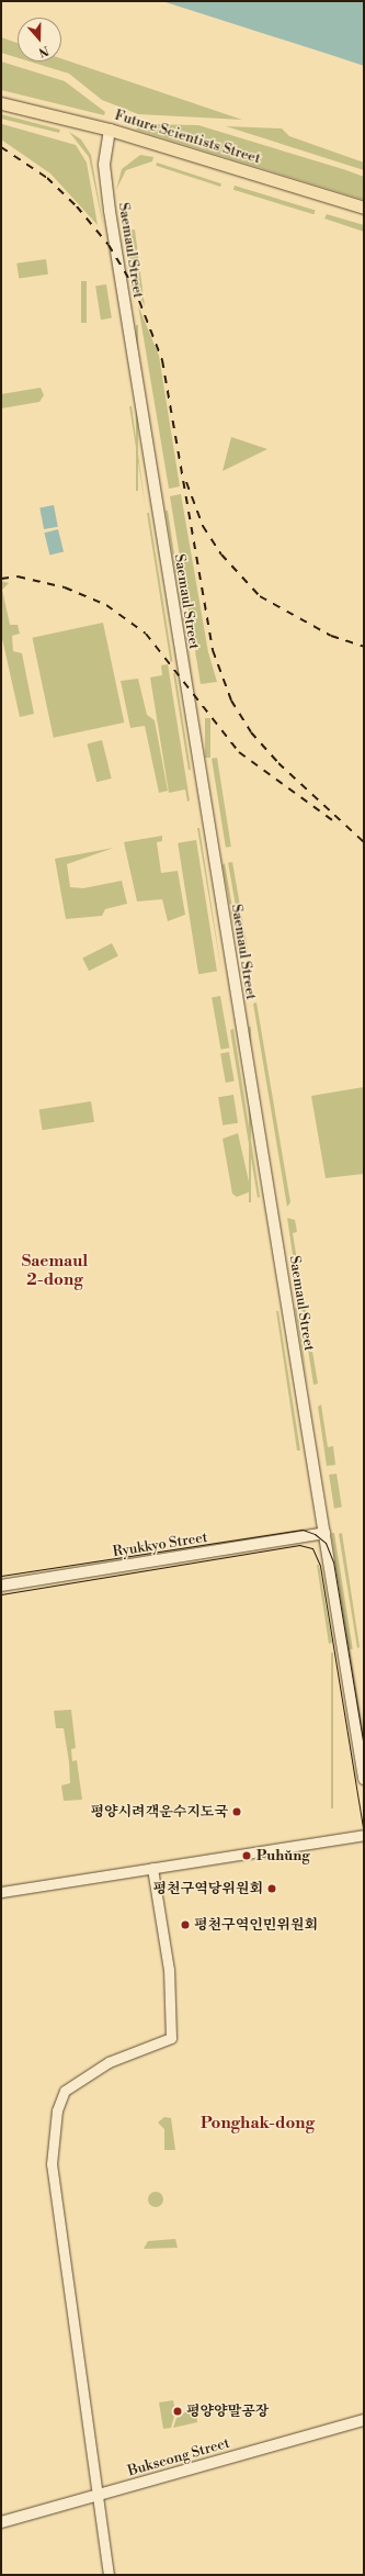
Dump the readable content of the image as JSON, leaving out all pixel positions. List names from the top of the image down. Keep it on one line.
{"streets":{"main road":["Future Scientists Street","Saemaul Street","Ryukkyo Street","Bukseong Street"]},"crossings":[["Future Scientists Street","Saemaul Street"],["Saemaul Street","Ryukkyo Street"]],"districts":["Saemaul 2-dong","Ponghak-dong"],"places":["평양시려객운수지도국","Puhŭng","평천구역당위원회","평천구역인민위원회","평양양말공장"],"north":"bottom"}
